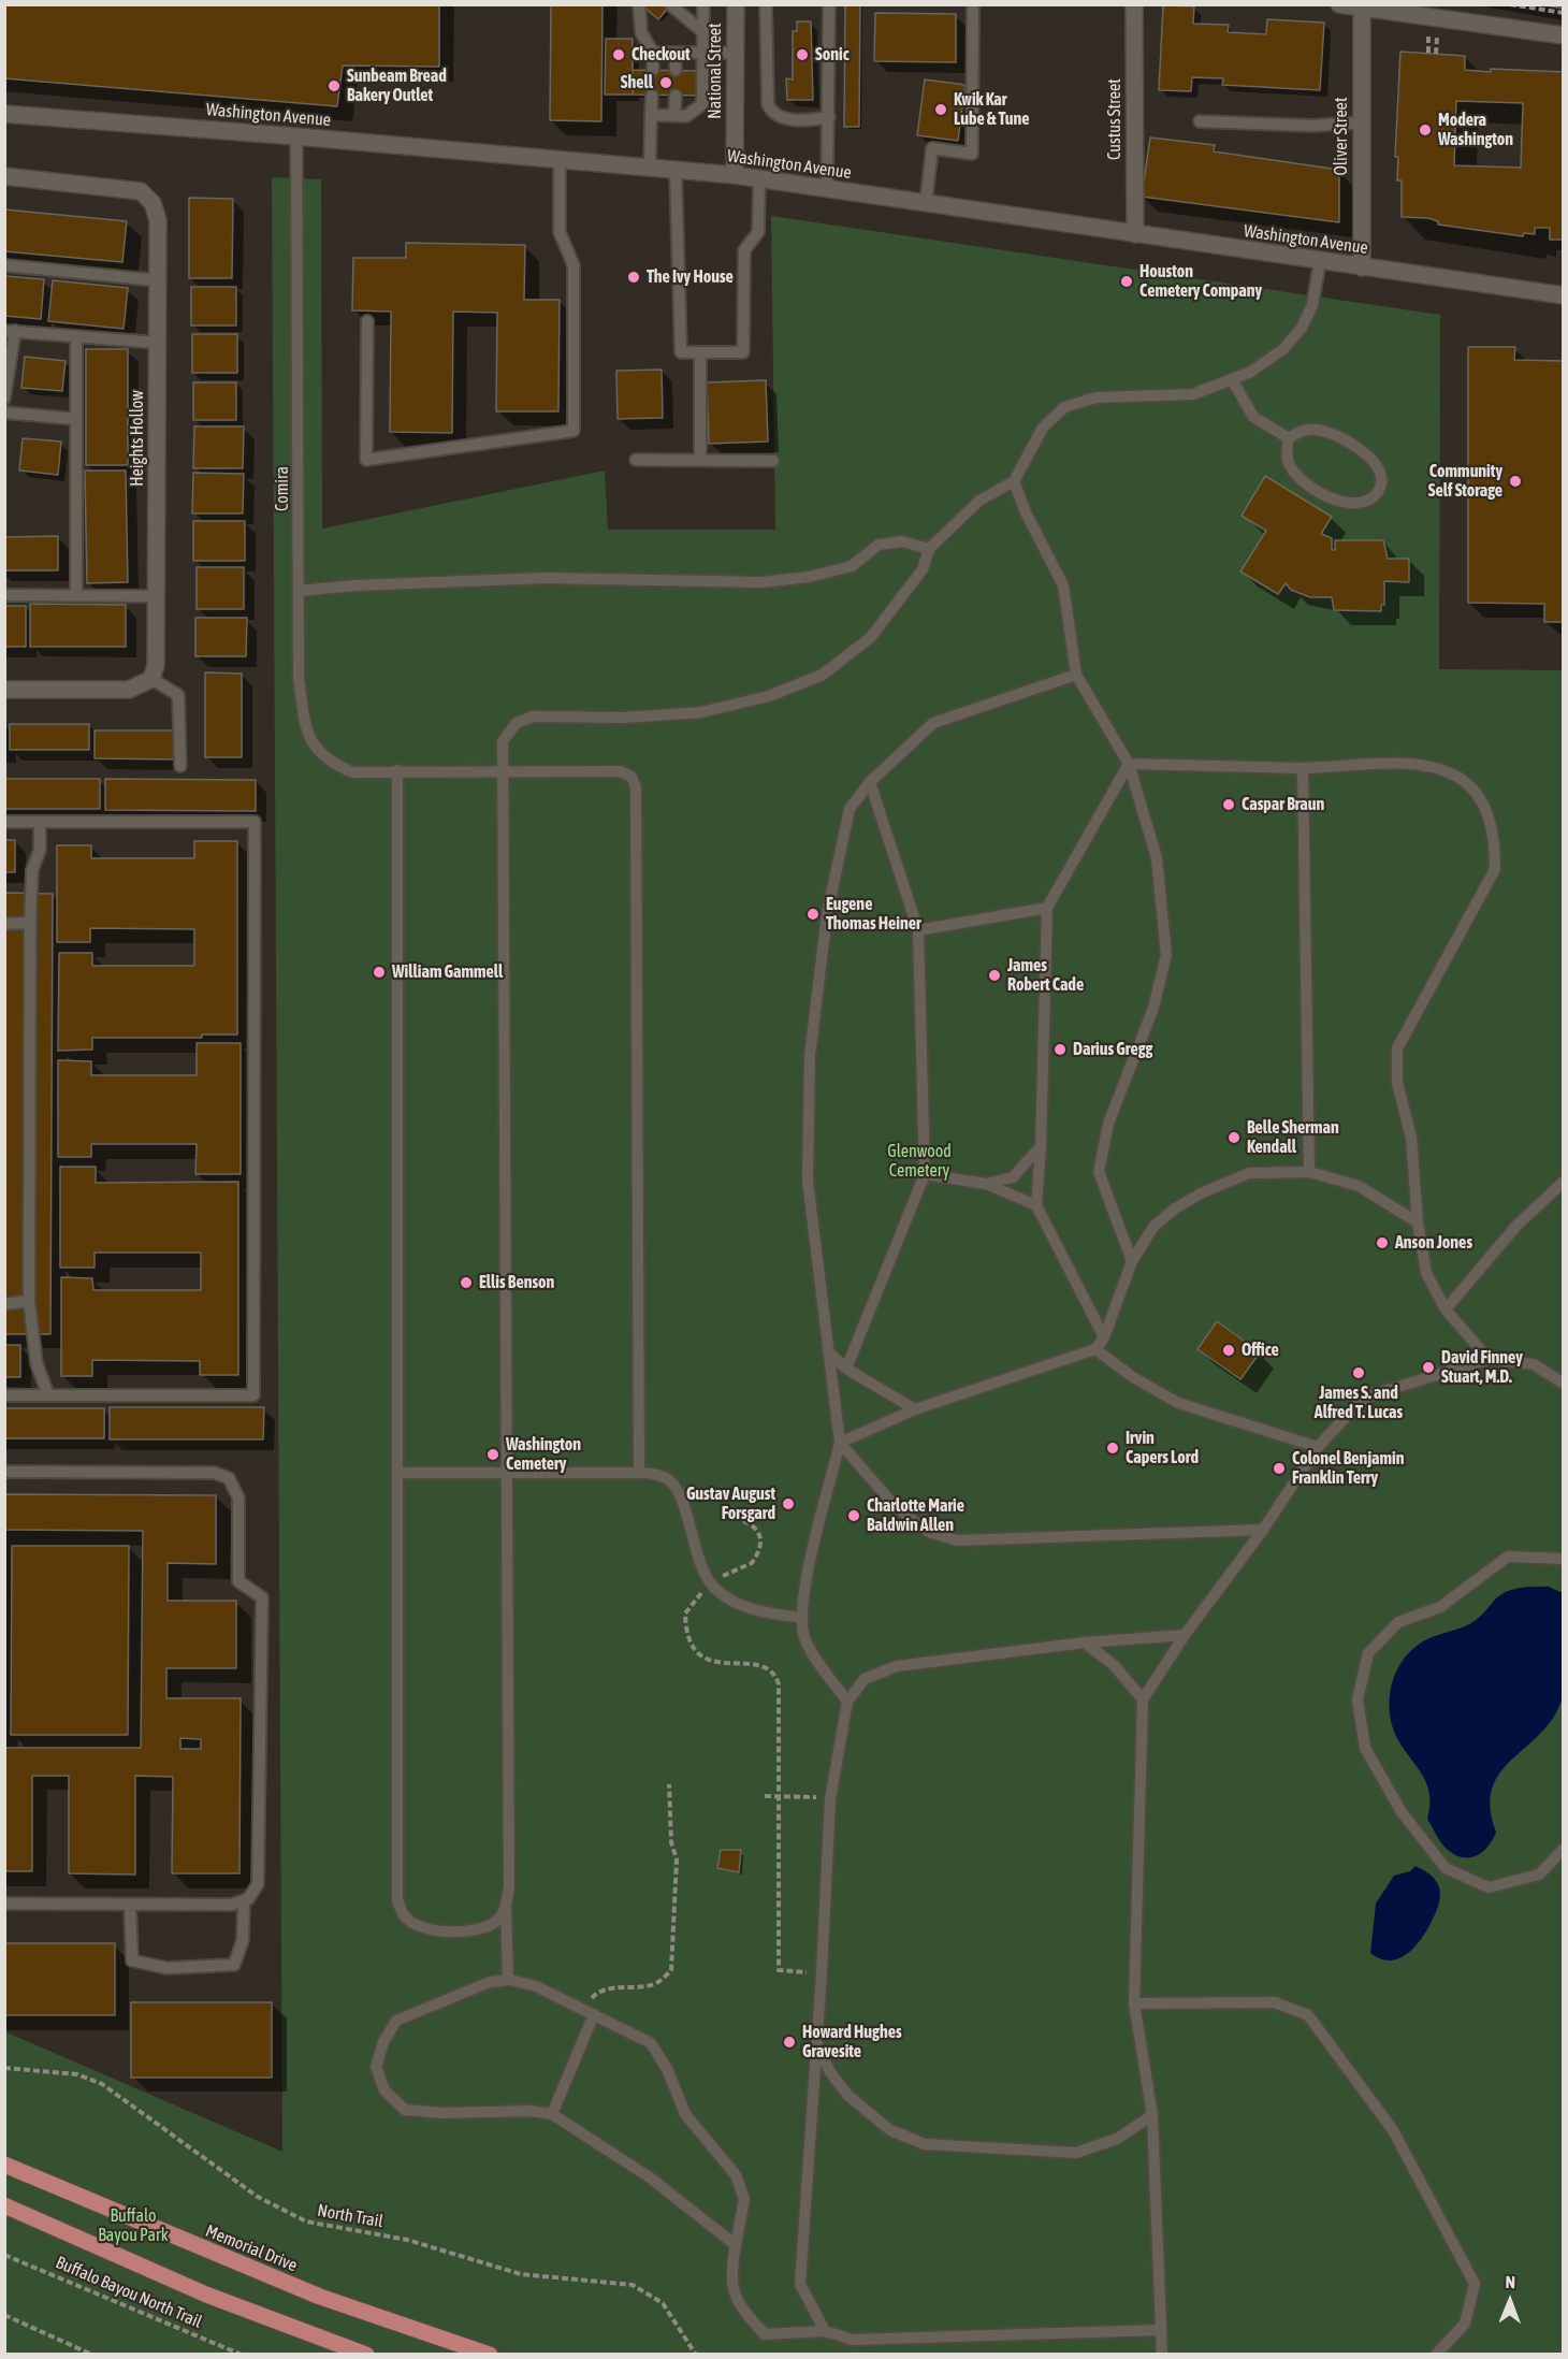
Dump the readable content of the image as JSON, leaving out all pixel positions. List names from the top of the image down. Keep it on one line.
{"streets":{"main road":["Memorial Drive"],"street":["National Street","Washington Avenue","Custus Street","Oliver Street","Heights Hollow"],"lane":["Comira"],"path":["North Trail","Buffalo Bayou North Trail"]},"crossings":[["National Street","Washington Avenue"],["Washington Avenue","Custus Street"],["Washington Avenue","Oliver Street"],["Washington Avenue","Comira"]],"parks":["Glenwood Cemetery","Buffalo Bayou Park"],"places":["Checkout","Sonic","Shell","Sunbeam Bread Bakery Outlet","Kwik Kar Lube & Tune","Modera Washington","The Ivy House","Houston Cemetery Company","Community Self Storage","Caspar Braun","Eugene Thomas Heiner","William Gammell","James Robert Cade","Darius Gregg","Belle Sherman Kendall","Anson Jones","Ellis Benson","Office","David Finney Stuart, M.D.","James S. and Alfred T. Lucas","Irvin Capers Lord","Washington Cemetery","Colonel Benjamin Franklin Terry","Gustav August Forsgard","Charlotte Marie Baldwin Allen","Howard Hughes Gravesite"],"north":"top"}
